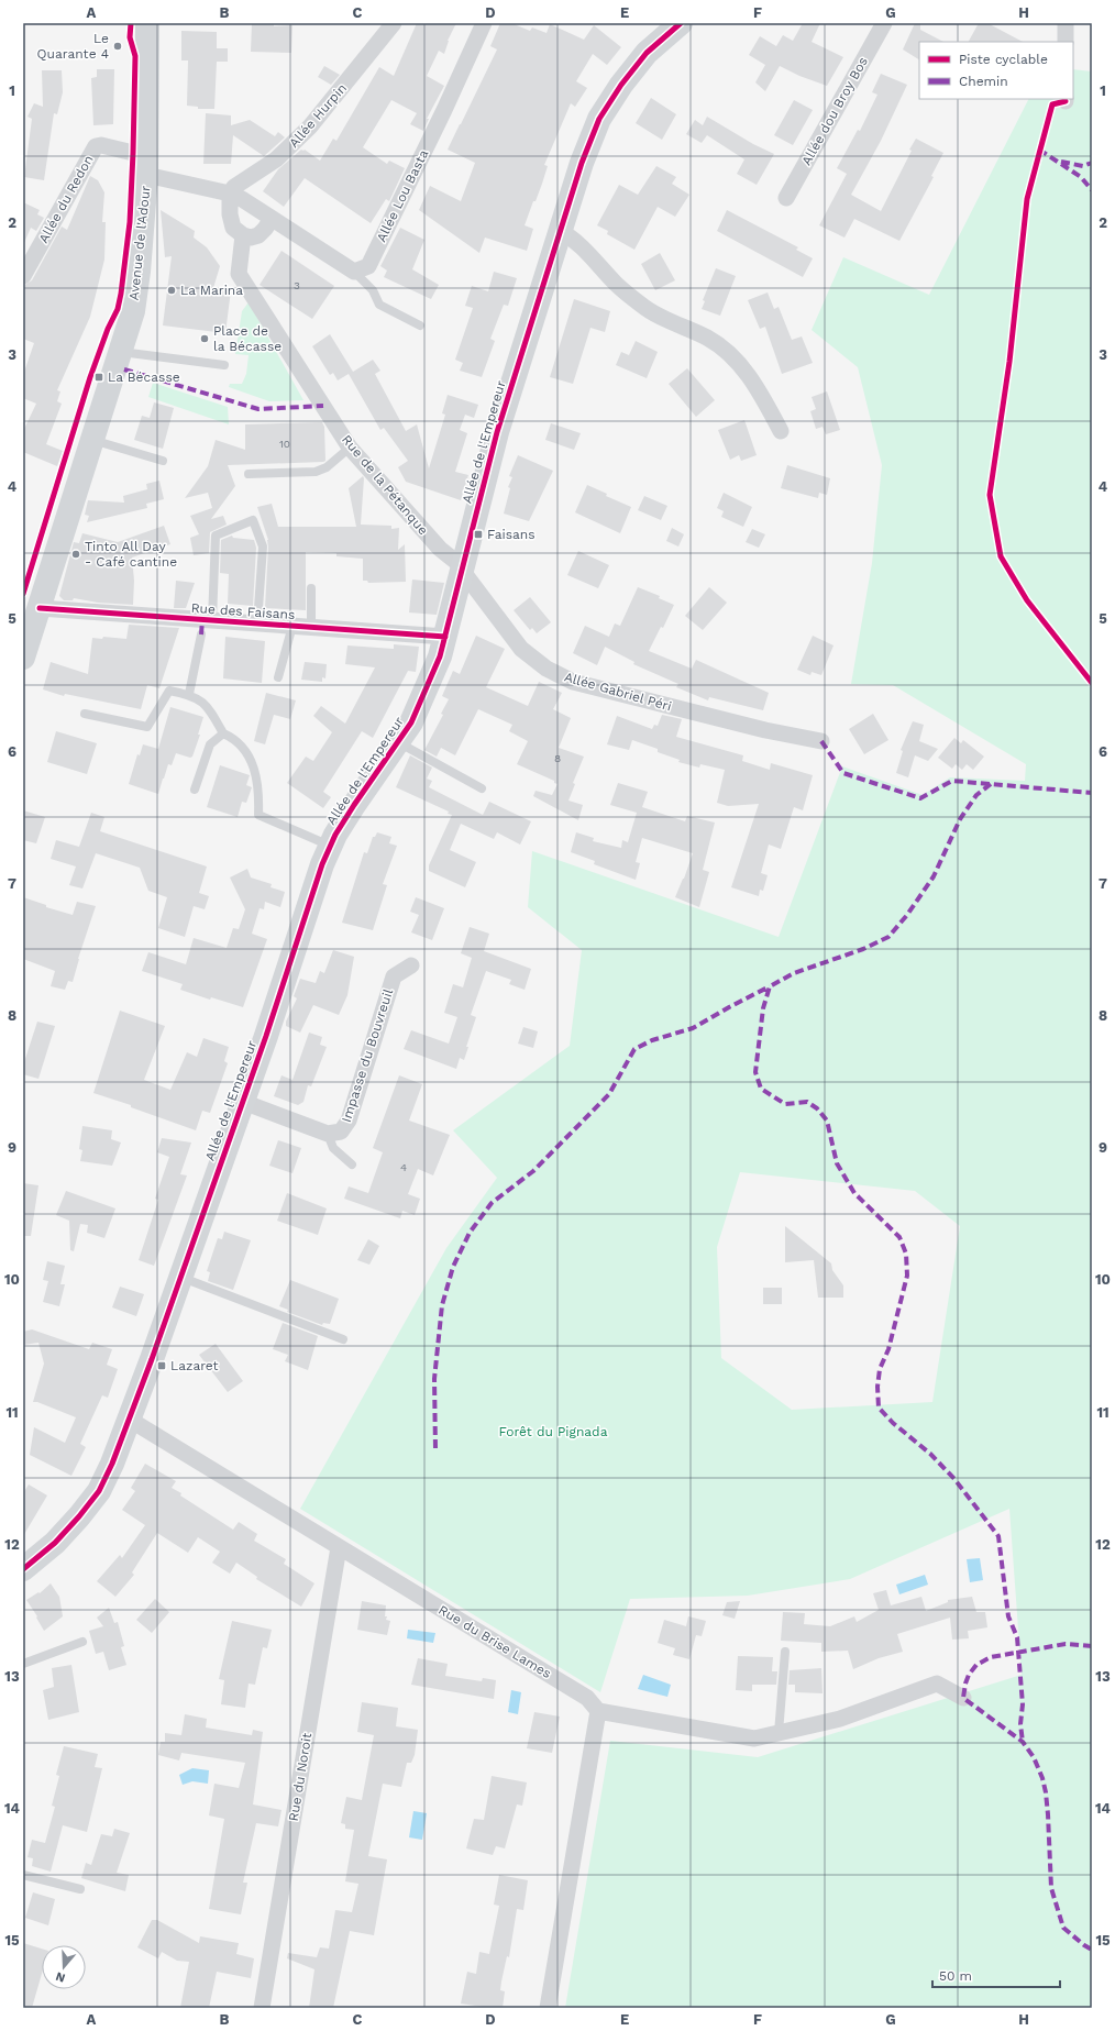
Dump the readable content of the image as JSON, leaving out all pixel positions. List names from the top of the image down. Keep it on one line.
{"streets":{"street":["Allée dou Broy Bos","Allée Hurpin","Allée Lou Basta","Allée du Redon","Avenue de l'Adour","Allée de l'Empereur","Rue de la Pétanque","Rue des Faisans","Allée Gabriel Péri","Impasse du Bouvreuil","Rue du Brise Lames","Rue du Noroit"]},"crossings":[["Allée du Redon","Avenue de l'Adour"],["Avenue de l'Adour","Rue des Faisans"],["Allée de l'Empereur","Rue de la Pétanque"],["Allée de l'Empereur","Rue des Faisans"],["Allée de l'Empereur","Allée Gabriel Péri"],["Allée de l'Empereur","Impasse du Bouvreuil"],["Allée de l'Empereur","Rue du Brise Lames"],["Rue de la Pétanque","Allée Gabriel Péri"],["Rue du Brise Lames","Rue du Noroit"]],"parks":["Forêt du Pignada"],"places":{"other":["Le Quarante 4","La Marina","Place de la Bécasse","Tinto All Day - Café cantine"],"transit":["La Bécasse","Faisans","Lazaret"]},"house_numbers":["3","10","8","4"],"legend":["Piste cyclable","Chemin"],"scale_bar":"50 m","north":"bottom","grid":{"columns":["A","B","C","D","E","F","G","H"],"rows":["1","2","3","4","5","6","7","8","9","10","11","12","13","14","15"]}}
